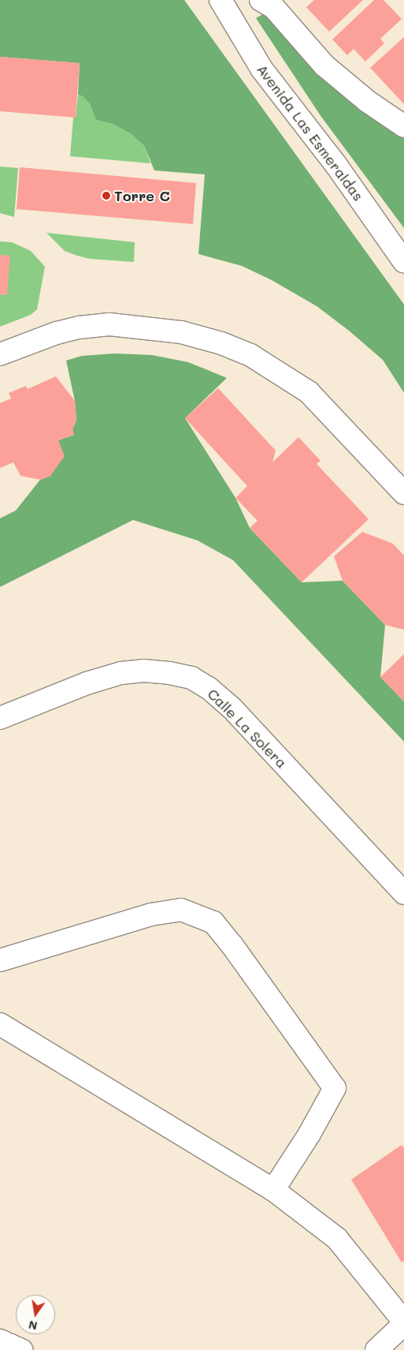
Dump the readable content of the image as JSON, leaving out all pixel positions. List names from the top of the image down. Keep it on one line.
{"streets":{"street":["Avenida Las Esmeraldas","Calle La Solera"]},"places":["Torre C"],"north":"bottom"}
